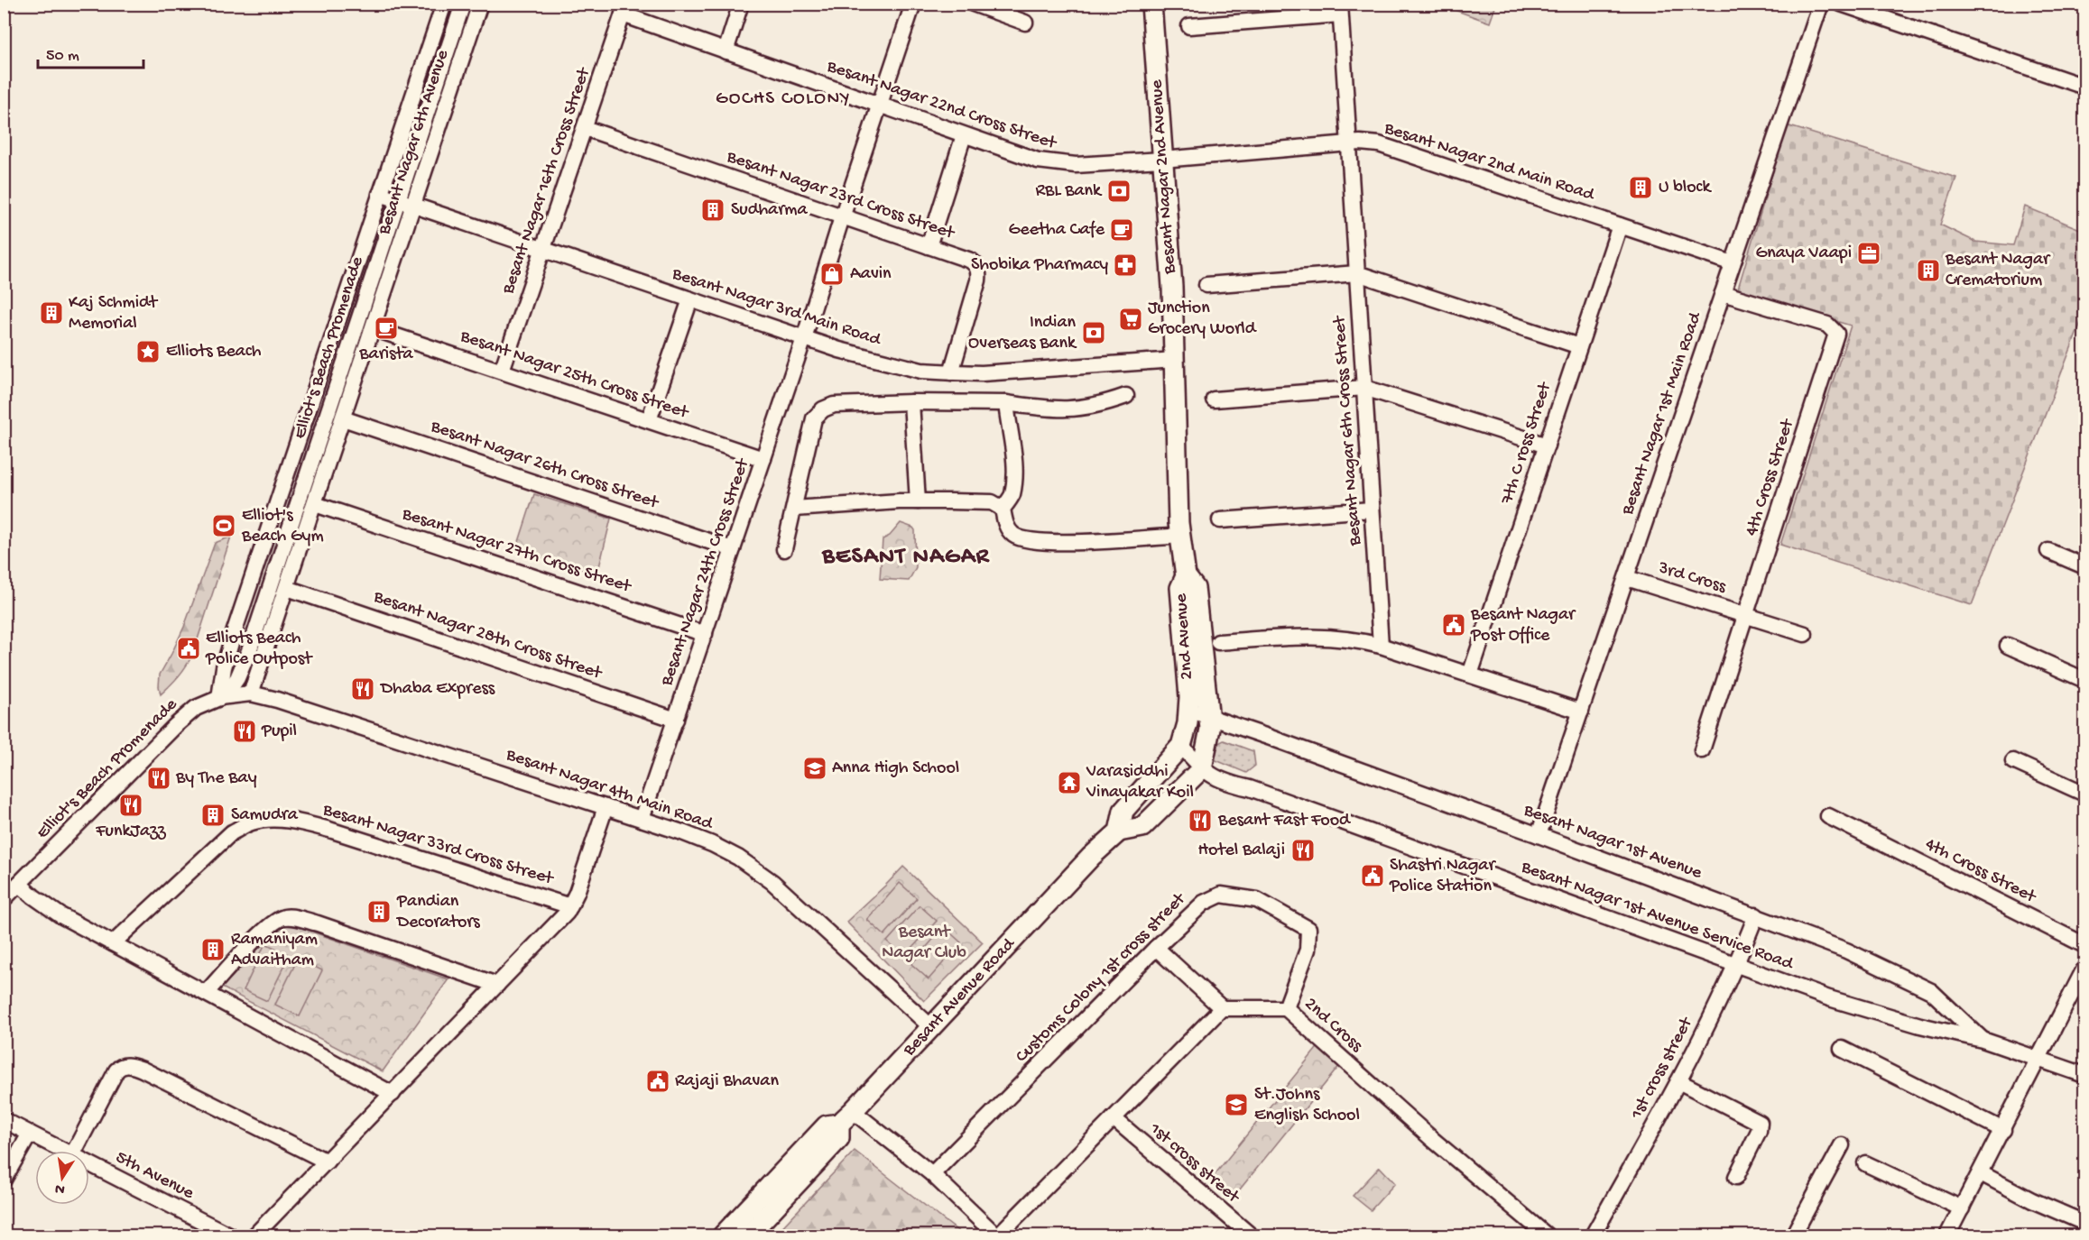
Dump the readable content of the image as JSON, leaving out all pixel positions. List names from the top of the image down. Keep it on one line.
{"streets":{"main road":["Besant Nagar 2nd Avenue","2nd Avenue","Besant Avenue Road"],"street":["Besant Nagar 22nd Cross Street","Besant Nagar 6th Avenue","Besant Nagar 2nd Main Road","Besant Nagar 16th Cross Street","Besant Nagar 23rd Cross Street","Besant Nagar 3rd Main Road","Elliot's Beach Promenade","Besant Nagar 25th Cross Street","Besant Nagar 1st Main Road","Besant Nagar 6th Cross Street","7th C ross Street","Besant Nagar 26th Cross Street","4th Cross Street","Besant Nagar 27th Cross Street","Besant Nagar 24th Cross Street","3rd Cross","Besant Nagar 28th Cross Street","Besant Nagar 4th Main Road","Besant Nagar 1st Avenue","Besant Nagar 33rd Cross Street","Besant Nagar 1st Avenue Service Road","Customs Colony 1st cross street","2nd Cross","1st cross street","5th Avenue"]},"crossings":[["Besant Nagar 22nd Cross Street","Besant Nagar 2nd Main Road"],["Besant Nagar 22nd Cross Street","Besant Nagar 2nd Avenue"],["Besant Nagar 22nd Cross Street","Besant Nagar 16th Cross Street"],["Besant Nagar 22nd Cross Street","Besant Nagar 24th Cross Street"],["Besant Nagar 6th Avenue","Besant Nagar 3rd Main Road"],["Besant Nagar 6th Avenue","Besant Nagar 25th Cross Street"],["Besant Nagar 6th Avenue","Besant Nagar 26th Cross Street"],["Besant Nagar 6th Avenue","Besant Nagar 27th Cross Street"],["Besant Nagar 6th Avenue","Besant Nagar 28th Cross Street"],["Besant Nagar 6th Avenue","Besant Nagar 4th Main Road"],["Besant Nagar 2nd Main Road","Besant Nagar 2nd Avenue"],["Besant Nagar 2nd Main Road","Besant Nagar 1st Main Road"],["Besant Nagar 2nd Main Road","Besant Nagar 6th Cross Street"],["Besant Nagar 2nd Main Road","7th C ross Street"],["Besant Nagar 2nd Avenue","Besant Nagar 3rd Main Road"],["Besant Nagar 2nd Avenue","2nd Avenue"],["Besant Nagar 16th Cross Street","Besant Nagar 23rd Cross Street"],["Besant Nagar 16th Cross Street","Besant Nagar 3rd Main Road"],["Besant Nagar 16th Cross Street","Besant Nagar 25th Cross Street"],["Besant Nagar 23rd Cross Street","Besant Nagar 3rd Main Road"],["Besant Nagar 23rd Cross Street","Besant Nagar 24th Cross Street"],["Besant Nagar 3rd Main Road","Elliot's Beach Promenade"],["Besant Nagar 3rd Main Road","Besant Nagar 24th Cross Street"],["Elliot's Beach Promenade","Besant Nagar 4th Main Road"],["Besant Nagar 25th Cross Street","Besant Nagar 24th Cross Street"],["Besant Nagar 1st Main Road","4th Cross Street"],["Besant Nagar 1st Main Road","3rd Cross"],["Besant Nagar 1st Main Road","Besant Nagar 1st Avenue"],["Besant Nagar 26th Cross Street","Besant Nagar 24th Cross Street"],["4th Cross Street","3rd Cross"],["Besant Nagar 27th Cross Street","Besant Nagar 24th Cross Street"],["Besant Nagar 24th Cross Street","Besant Nagar 28th Cross Street"],["Besant Nagar 24th Cross Street","Besant Nagar 4th Main Road"],["2nd Avenue","Besant Nagar 1st Avenue"],["2nd Avenue","Besant Nagar 1st Avenue Service Road"],["2nd Avenue","Besant Avenue Road"],["Besant Nagar 4th Main Road","Besant Avenue Road"],["Besant Nagar 1st Avenue","Besant Nagar 1st Avenue Service Road"],["Besant Nagar 1st Avenue","1st cross street"],["Besant Nagar 1st Avenue Service Road","Besant Avenue Road"],["Besant Nagar 1st Avenue Service Road","1st cross street"],["Customs Colony 1st cross street","2nd Cross"]],"districts":["GOCHS COLONY","BESANT NAGAR"],"parks":["Besant Nagar Club"],"places":{"building":["U block","Sudharma","Besant Nagar Crematorium","Kaj Schmidt Memorial","Samudra","Pandian Decorators","Ramaniyam Advaitham"],"bank":["RBL Bank","Indian Overseas Bank"],"cafe":["Geetha Cafe","Barista"],"office":["Gnaya Vaapi"],"pharmacy":["Shobika Pharmacy"],"shop":["Aavin"],"supermarket":["Junction Grocery World"],"place":["Elliots Beach"],"sports":["Elliot's Beach Gym"],"public building":["Besant Nagar Post Office","Elliots Beach Police Outpost","Shastri Nagar Police Station","Rajaji Bhavan"],"restaurant":["Dhaba Express","Pupil","By The Bay","FunkJazz","Besant Fast Food","Hotel Balaji"],"school or university":["Anna High School","St.Johns English School"],"temple":["Varasiddhi Vinayakar Koil"]},"scale_bar":"50 m","north":"bottom"}
